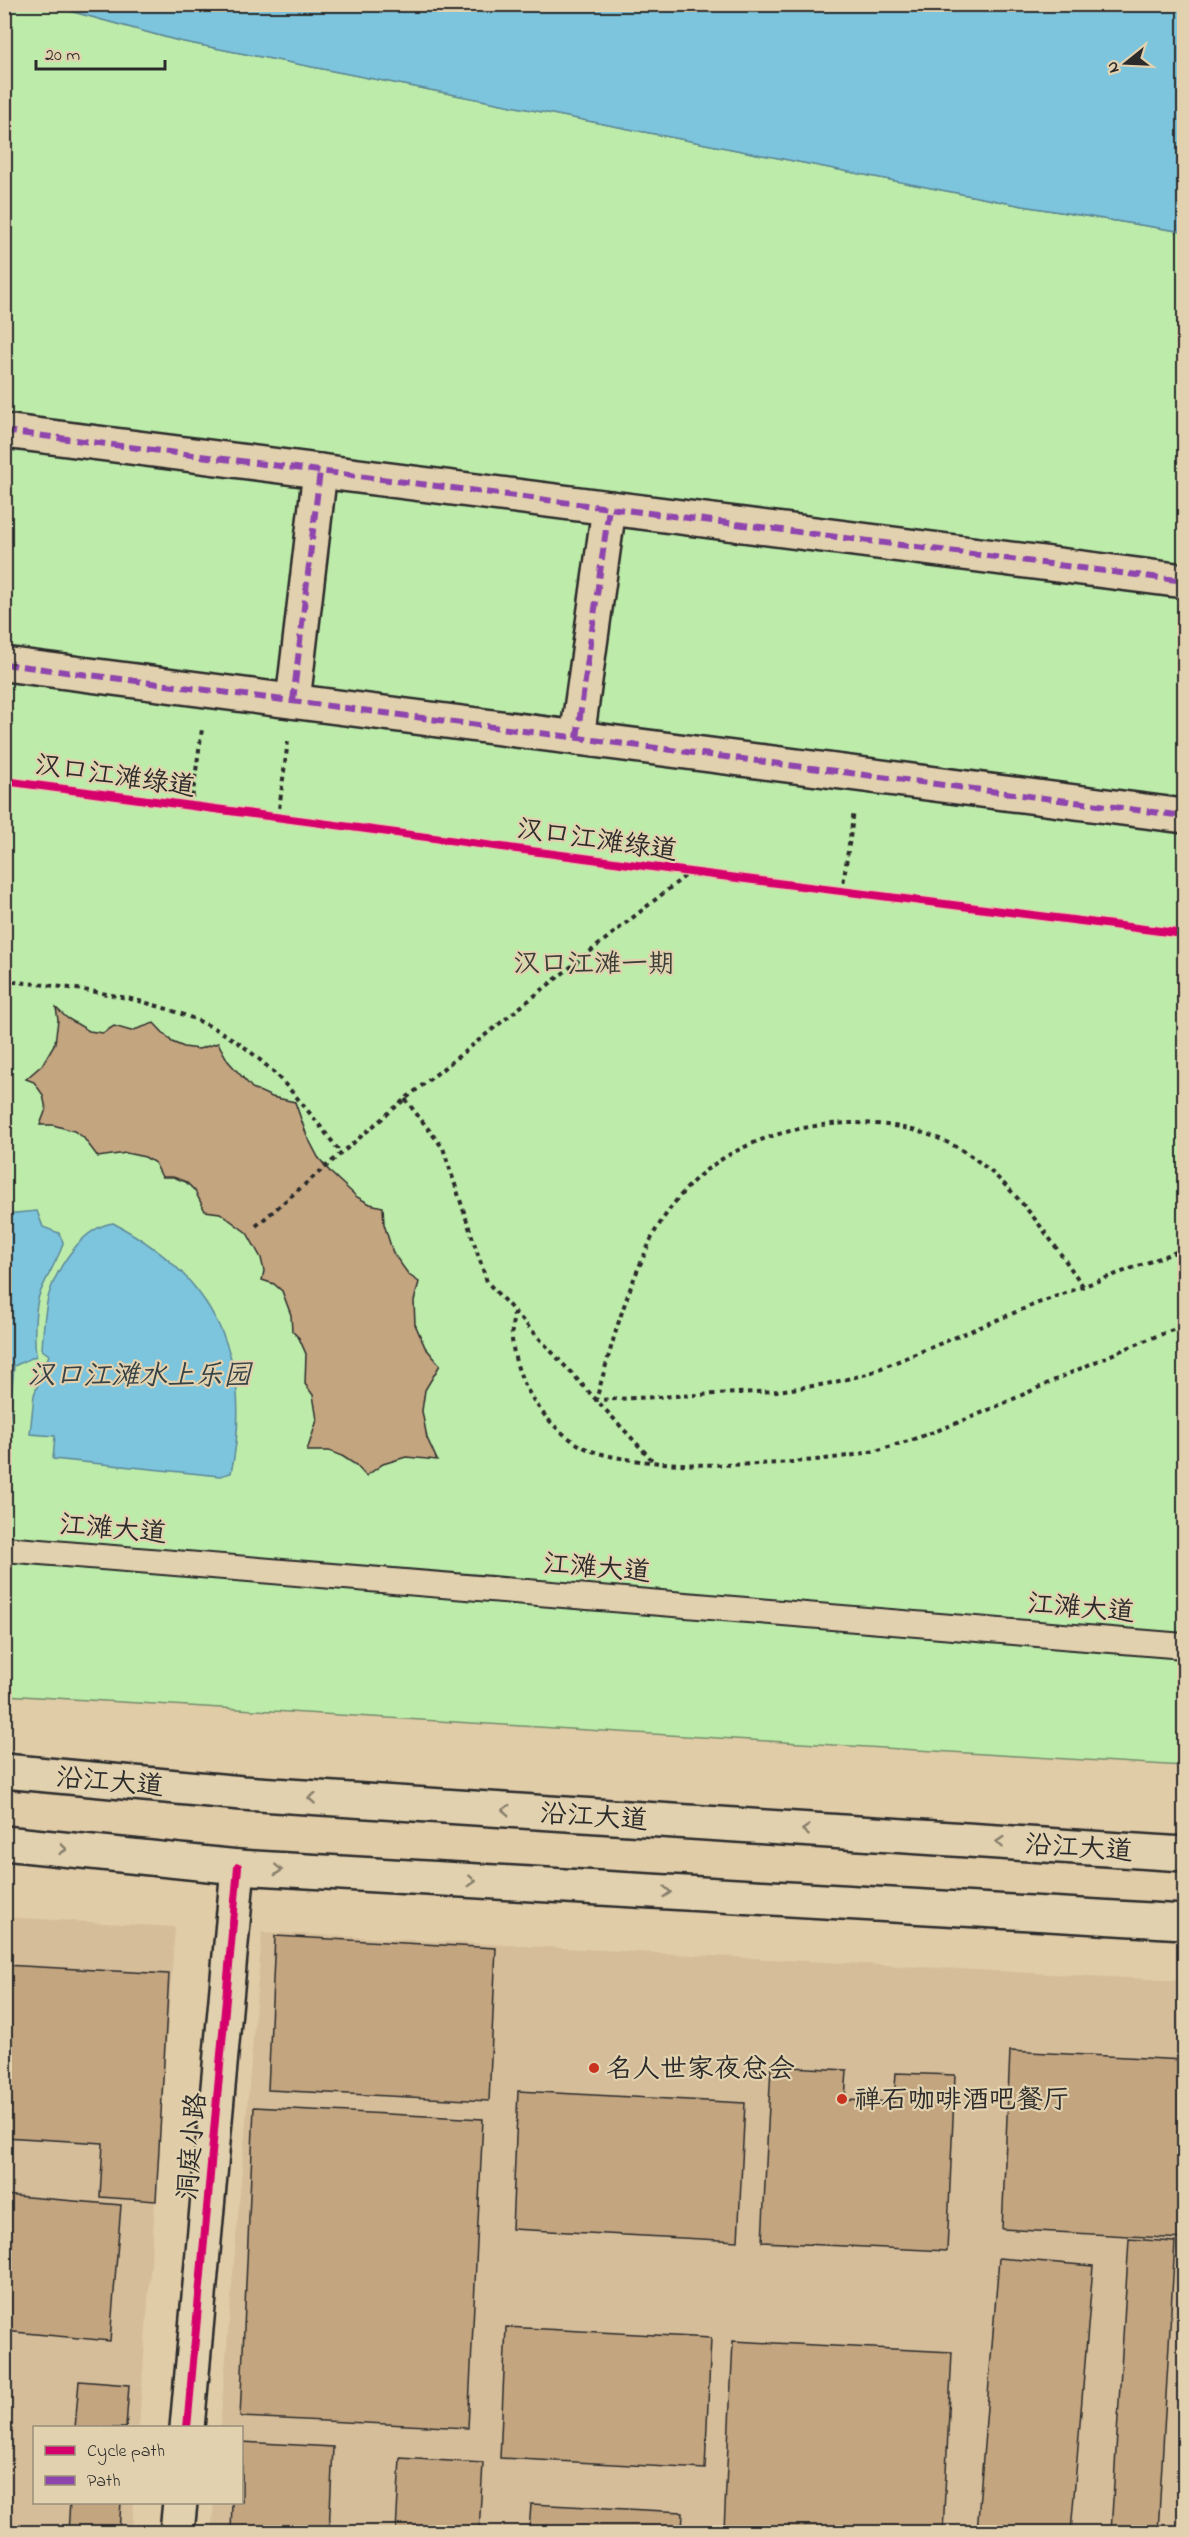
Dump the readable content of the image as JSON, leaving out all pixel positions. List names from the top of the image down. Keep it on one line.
{"streets":{"street":["沿江大道","洞庭小路"],"lane":["江滩大道"],"cycle path":["汉口江滩绿道"]},"water":["汉口江滩水上乐园"],"parks":["汉口江滩一期"],"places":["名人世家夜总会","禅石咖啡酒吧餐厅"],"legend":["Cycle path","Path"],"scale_bar":"20 m","north":"left"}
